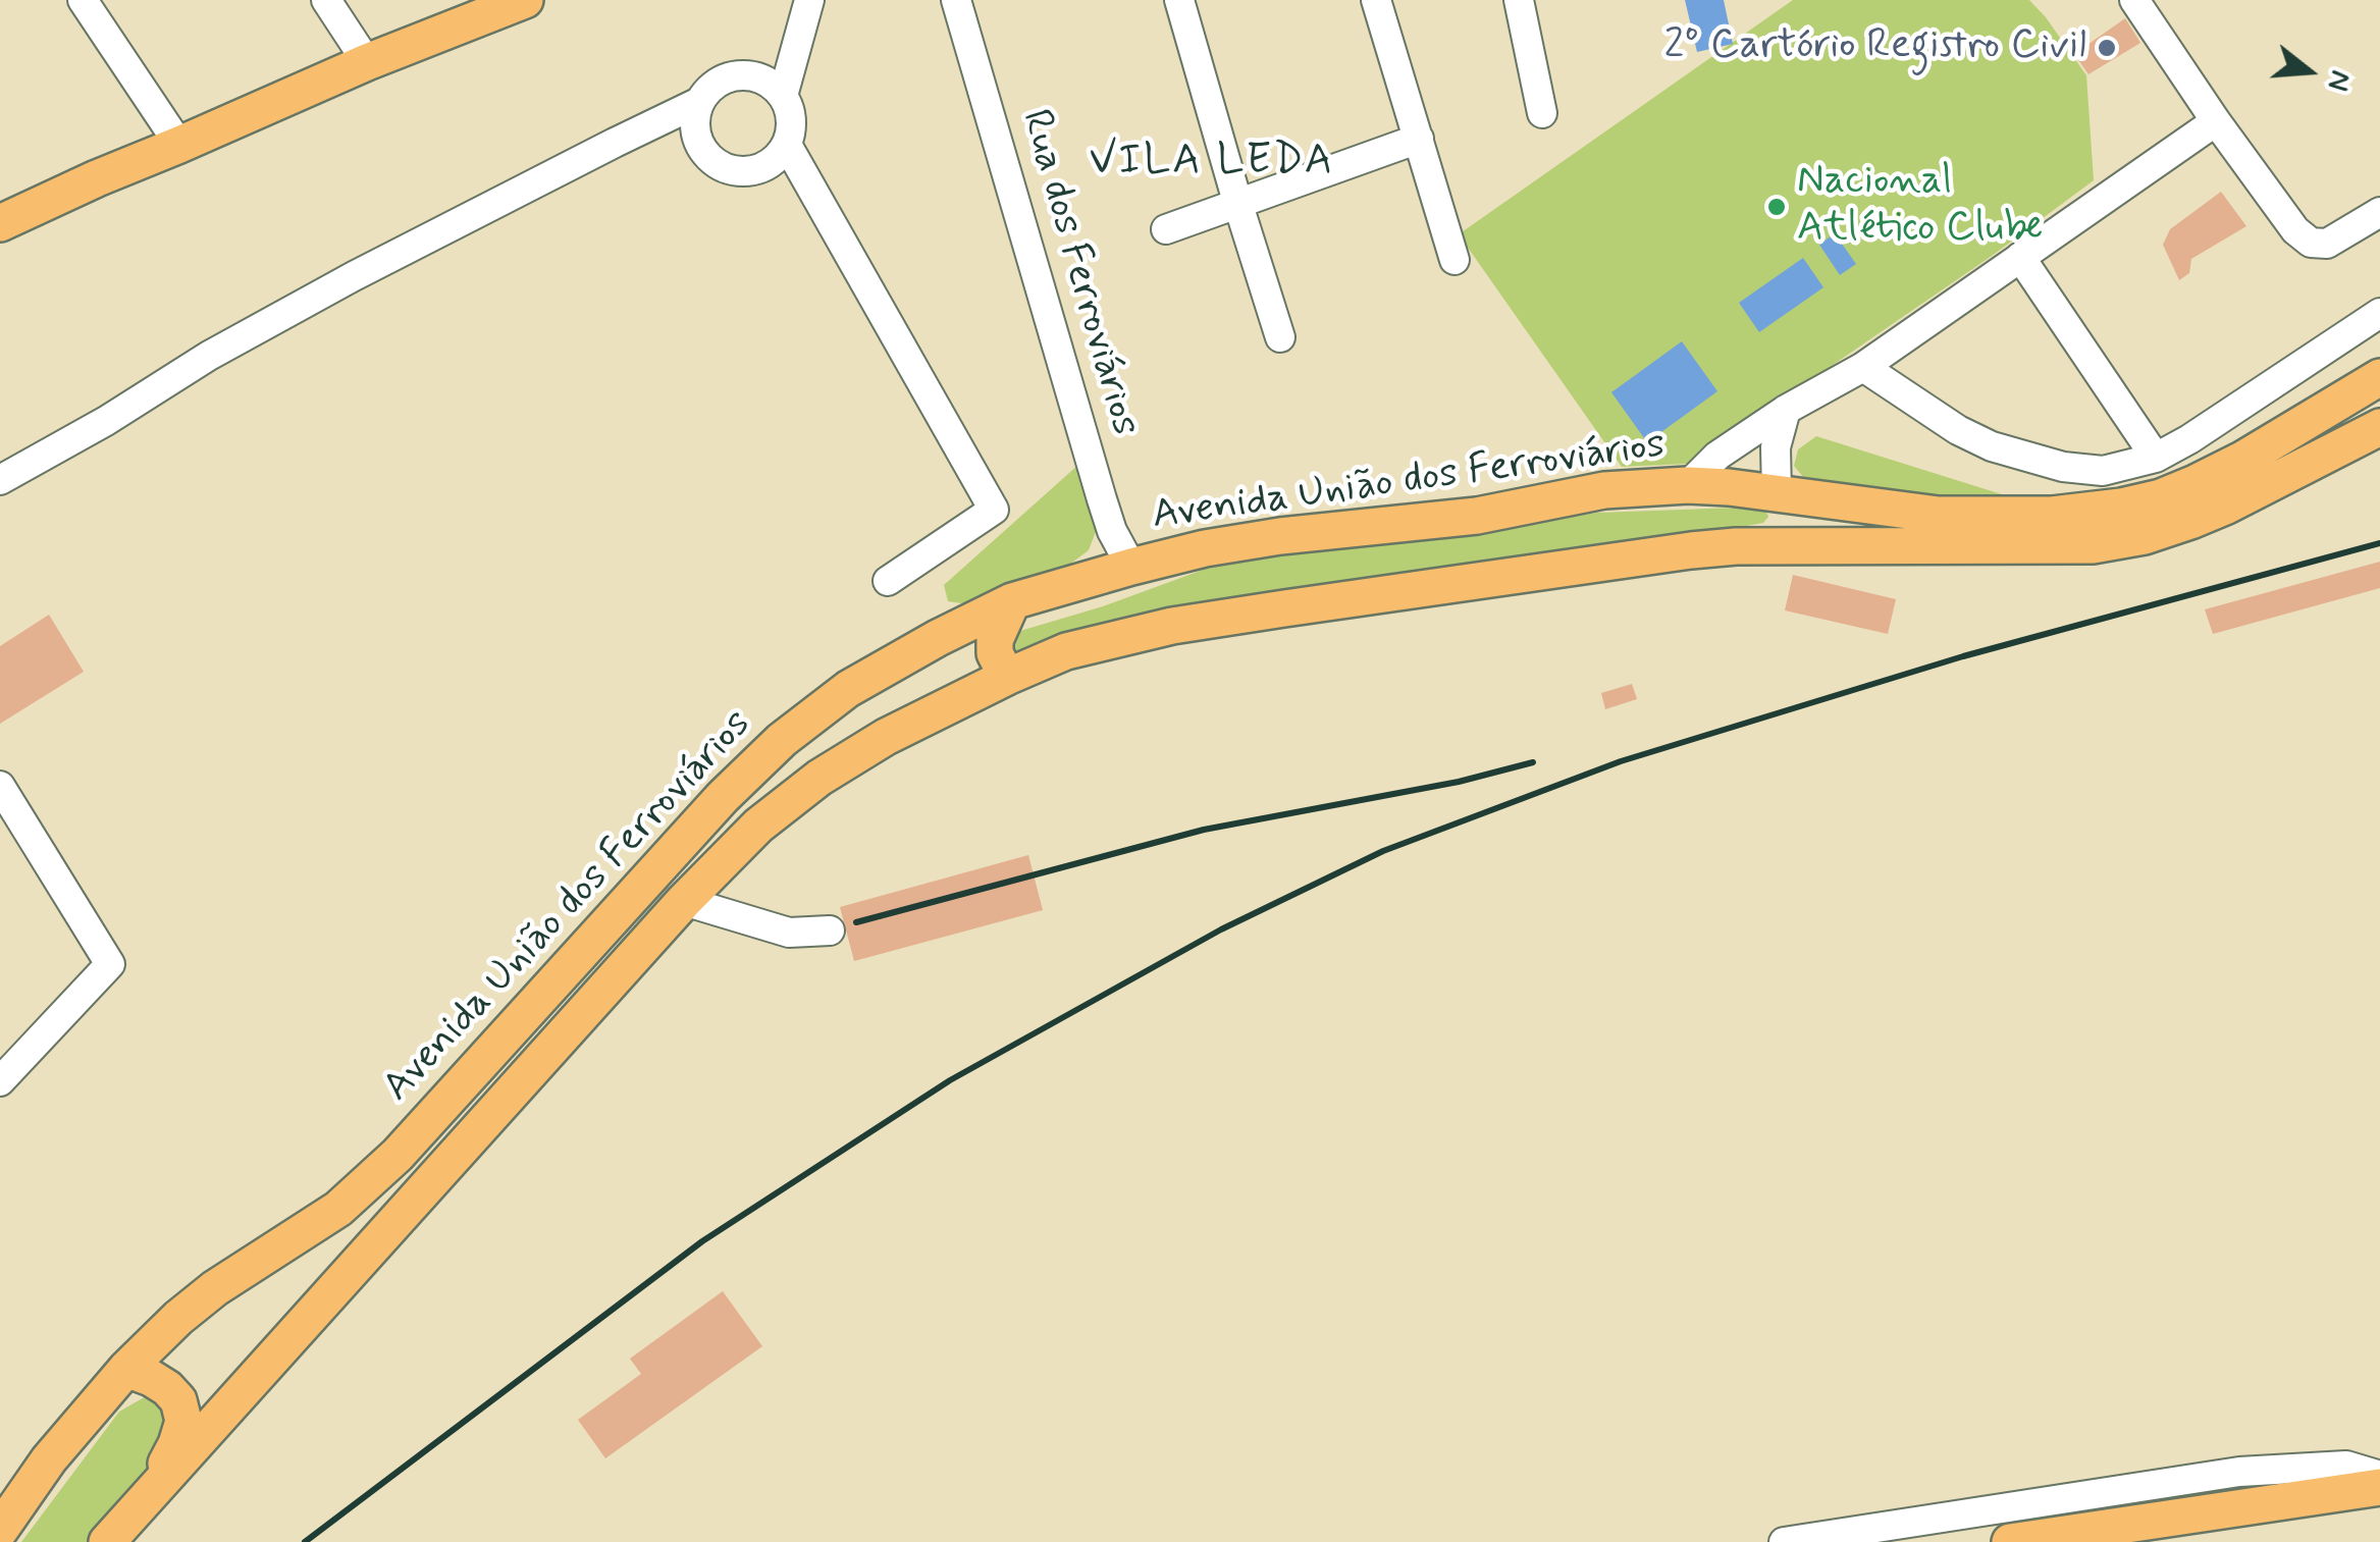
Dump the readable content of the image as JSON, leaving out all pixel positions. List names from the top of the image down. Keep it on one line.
{"streets":{"main road":["Avenida União dos Ferroviários"],"street":["Rua dos Ferroviários"]},"crossings":[["Rua dos Ferroviários","Avenida União dos Ferroviários"]],"districts":["VILA LEDA"],"places":["2º Cartório Registro Civil","Nacional Atlético Clube"],"north":"right"}
